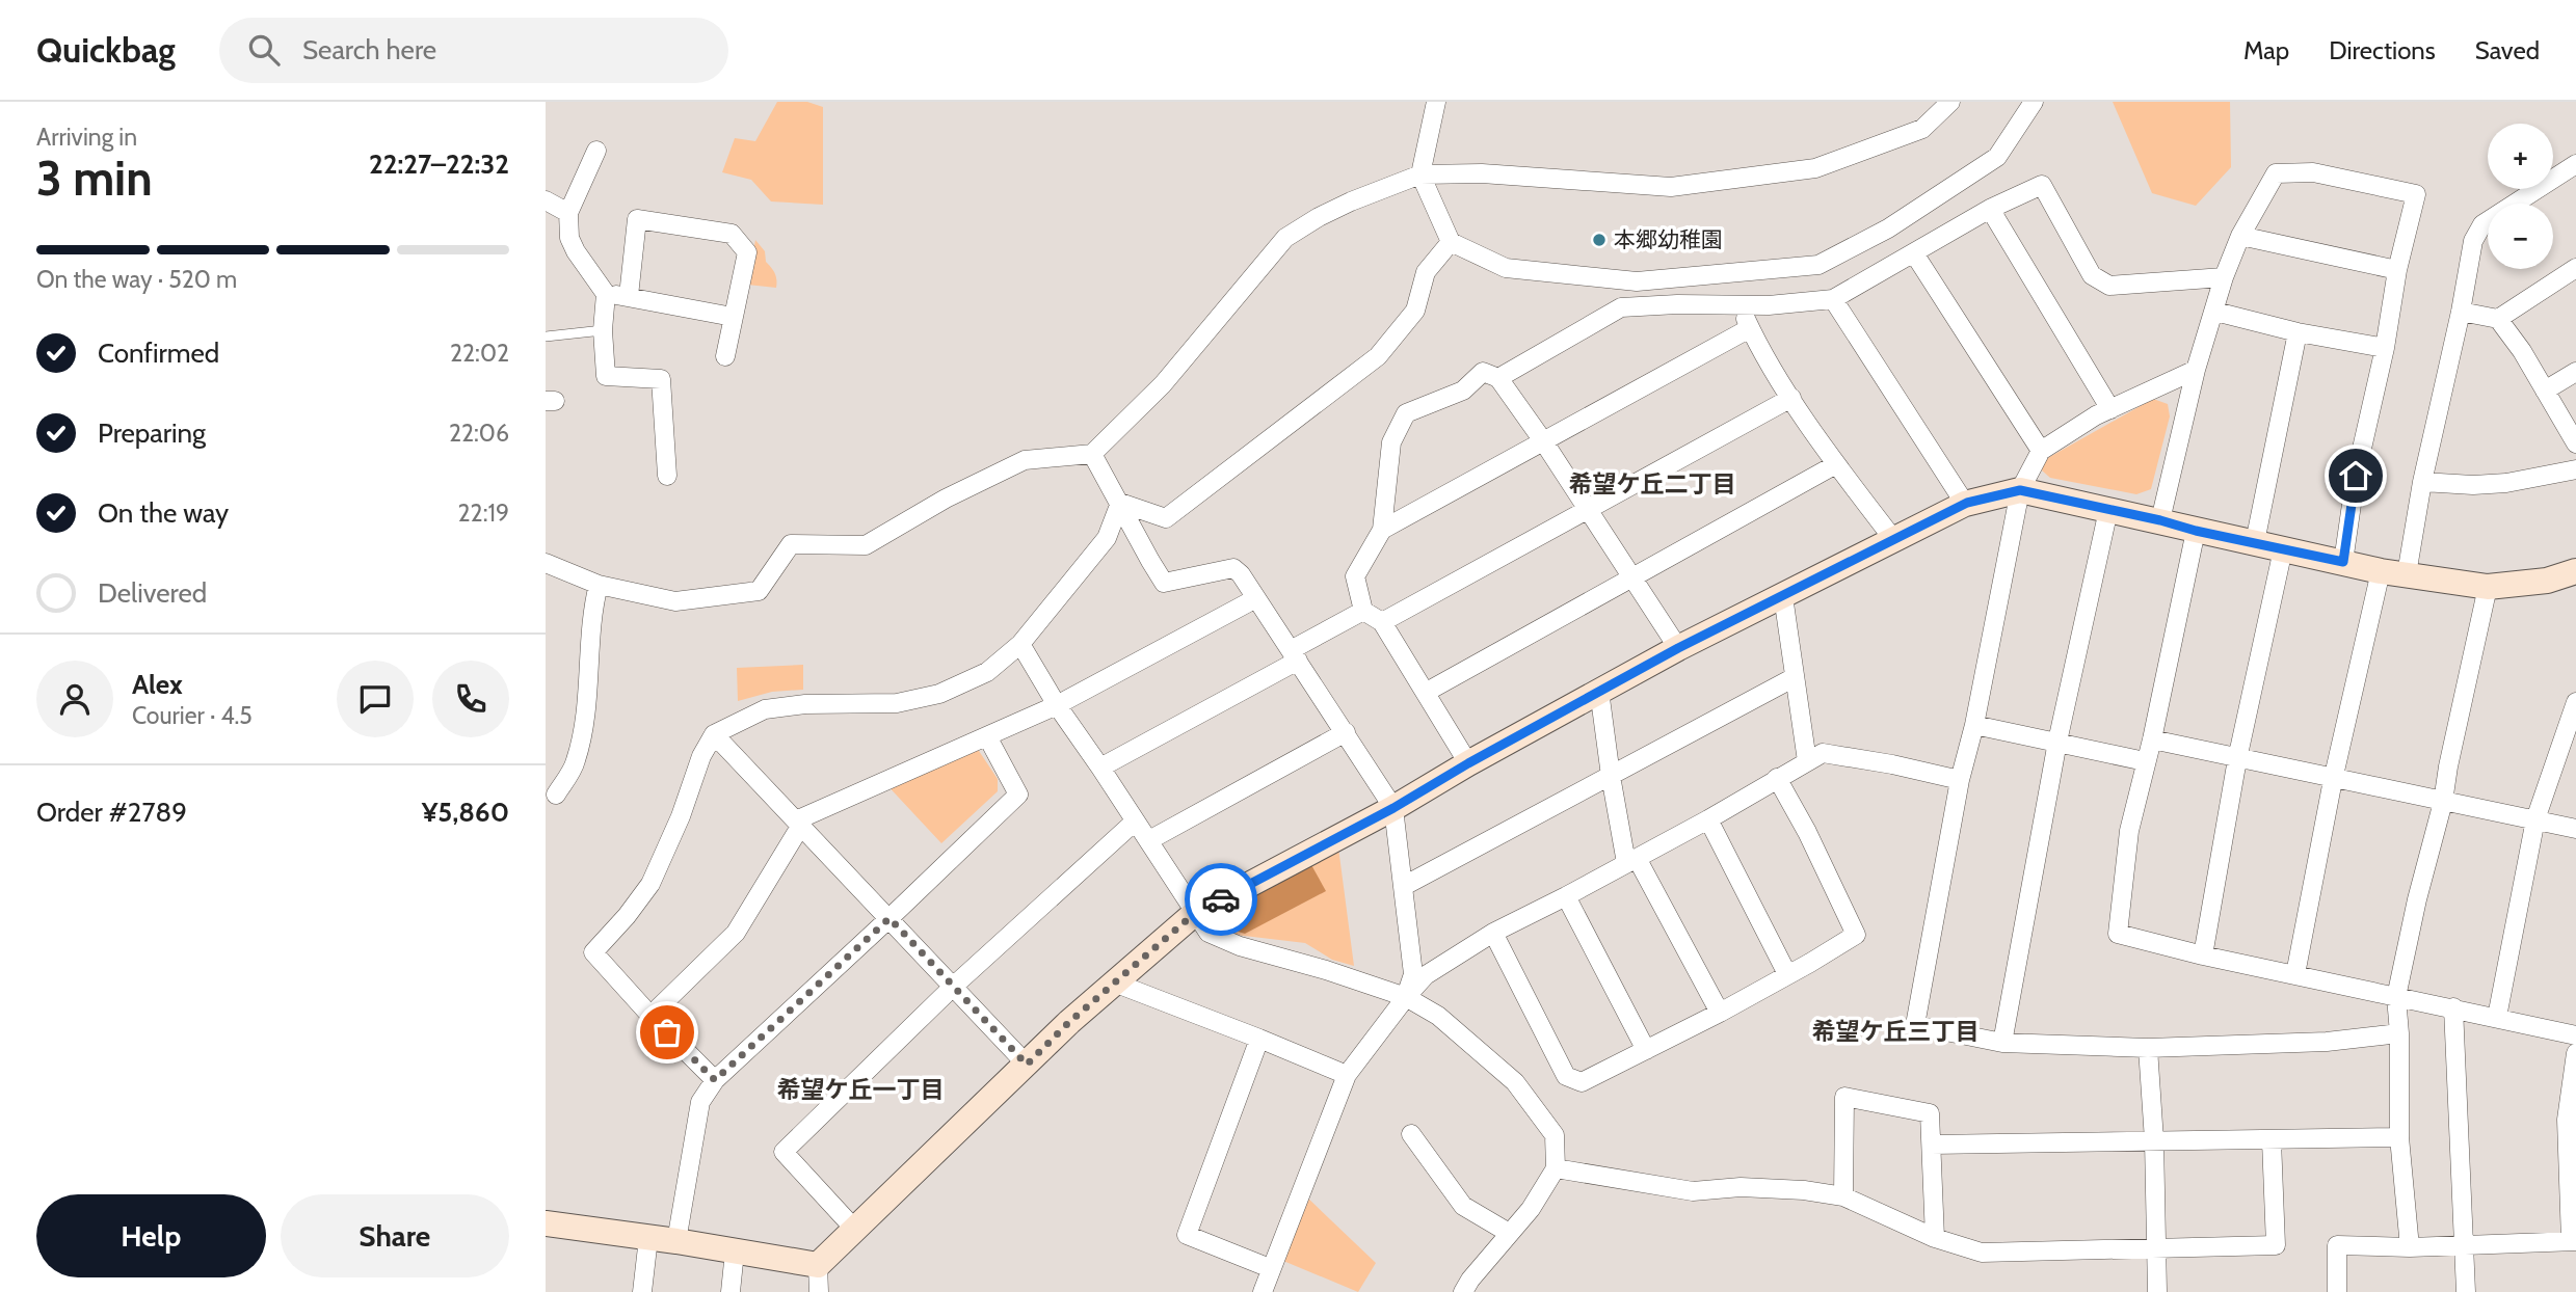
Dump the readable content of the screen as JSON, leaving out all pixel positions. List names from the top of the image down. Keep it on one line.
{"districts":["希望ケ丘二丁目","希望ケ丘三丁目","希望ケ丘一丁目"],"places":["本郷幼稚園"],"page":{"header":"Quickbag","search":"Search here","nav":["Map","Directions","Saved"],"heading":["3 min","Arriving in","22:27–22:32"],"panel":["Alex","Courier · 4.5","Order #2789","¥5,860"],"map_buttons":["+","−"],"bar":"On the way · 520 m","list":[["Confirmed","22:02"],["Preparing","22:06"],["On the way","22:19"],"Delivered"],"buttons":["Help","Share"]}}
